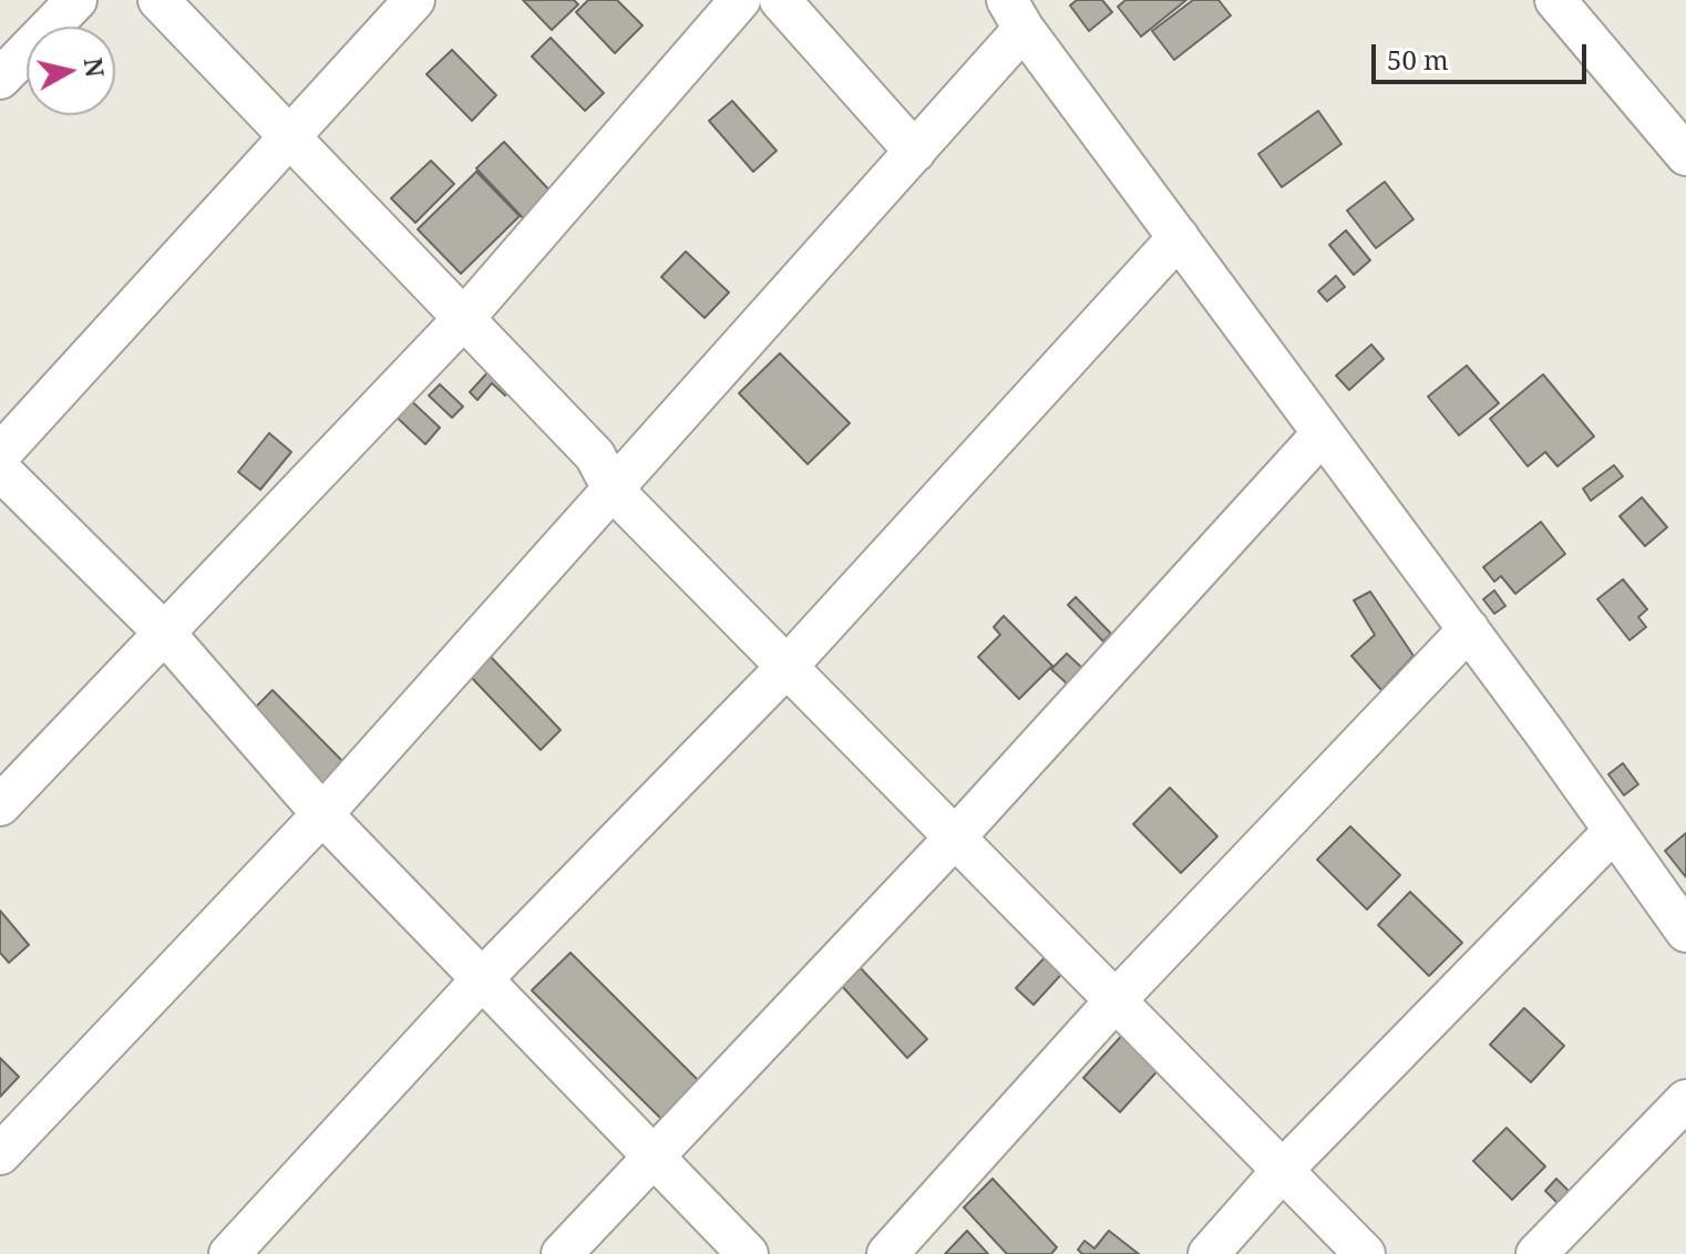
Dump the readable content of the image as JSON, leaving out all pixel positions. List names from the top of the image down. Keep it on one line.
{"scale_bar":"50 m","north":"right"}
